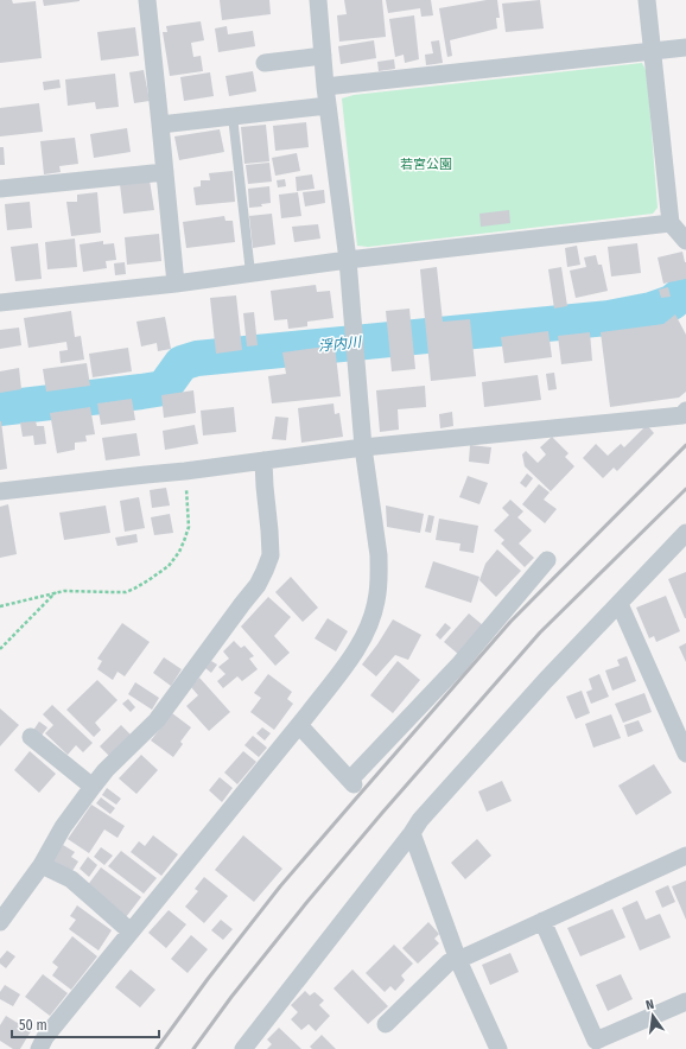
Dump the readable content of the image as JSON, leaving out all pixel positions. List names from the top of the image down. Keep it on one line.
{"water":["浮内川"],"parks":["若宮公園"],"scale_bar":"50 m","north":"top"}
